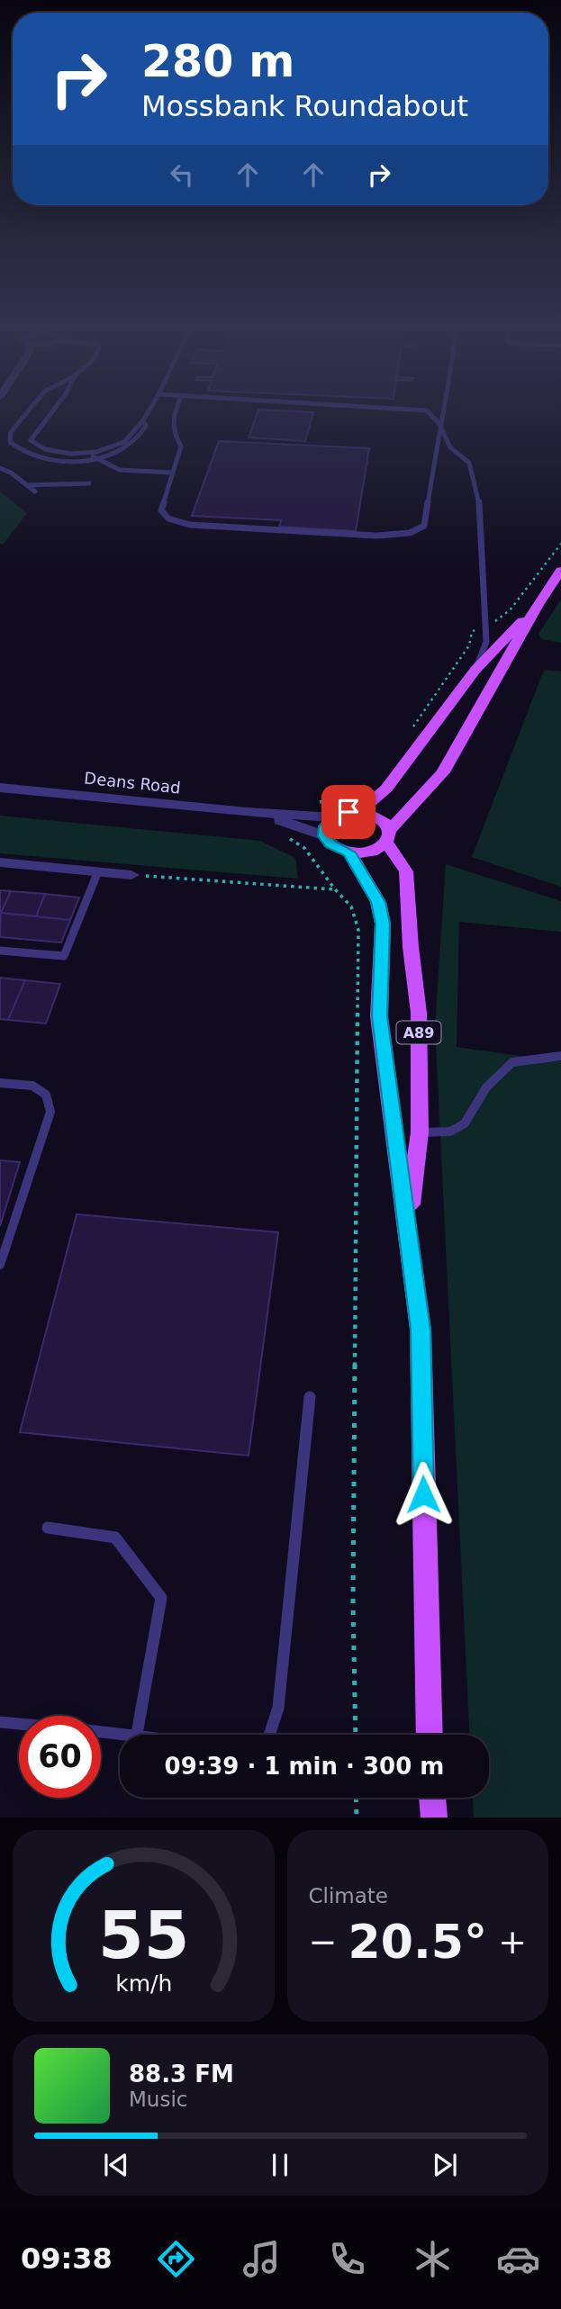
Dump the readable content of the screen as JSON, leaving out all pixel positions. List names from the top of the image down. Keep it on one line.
{"streets":{"main road":["A89"],"street":["Deans Road"]},"crossings":[["Deans Road","A89"]],"page":{"turn":["280 m","Mossbank Roundabout"],"limit":"60","trip":"09:39 · 1 min · 300 m","tile":"Climate","heat":["−","20.5°","+"],"song":["88.3 FM","Music"],"tabs":"09:38","gauge":["55","km/h"]}}
